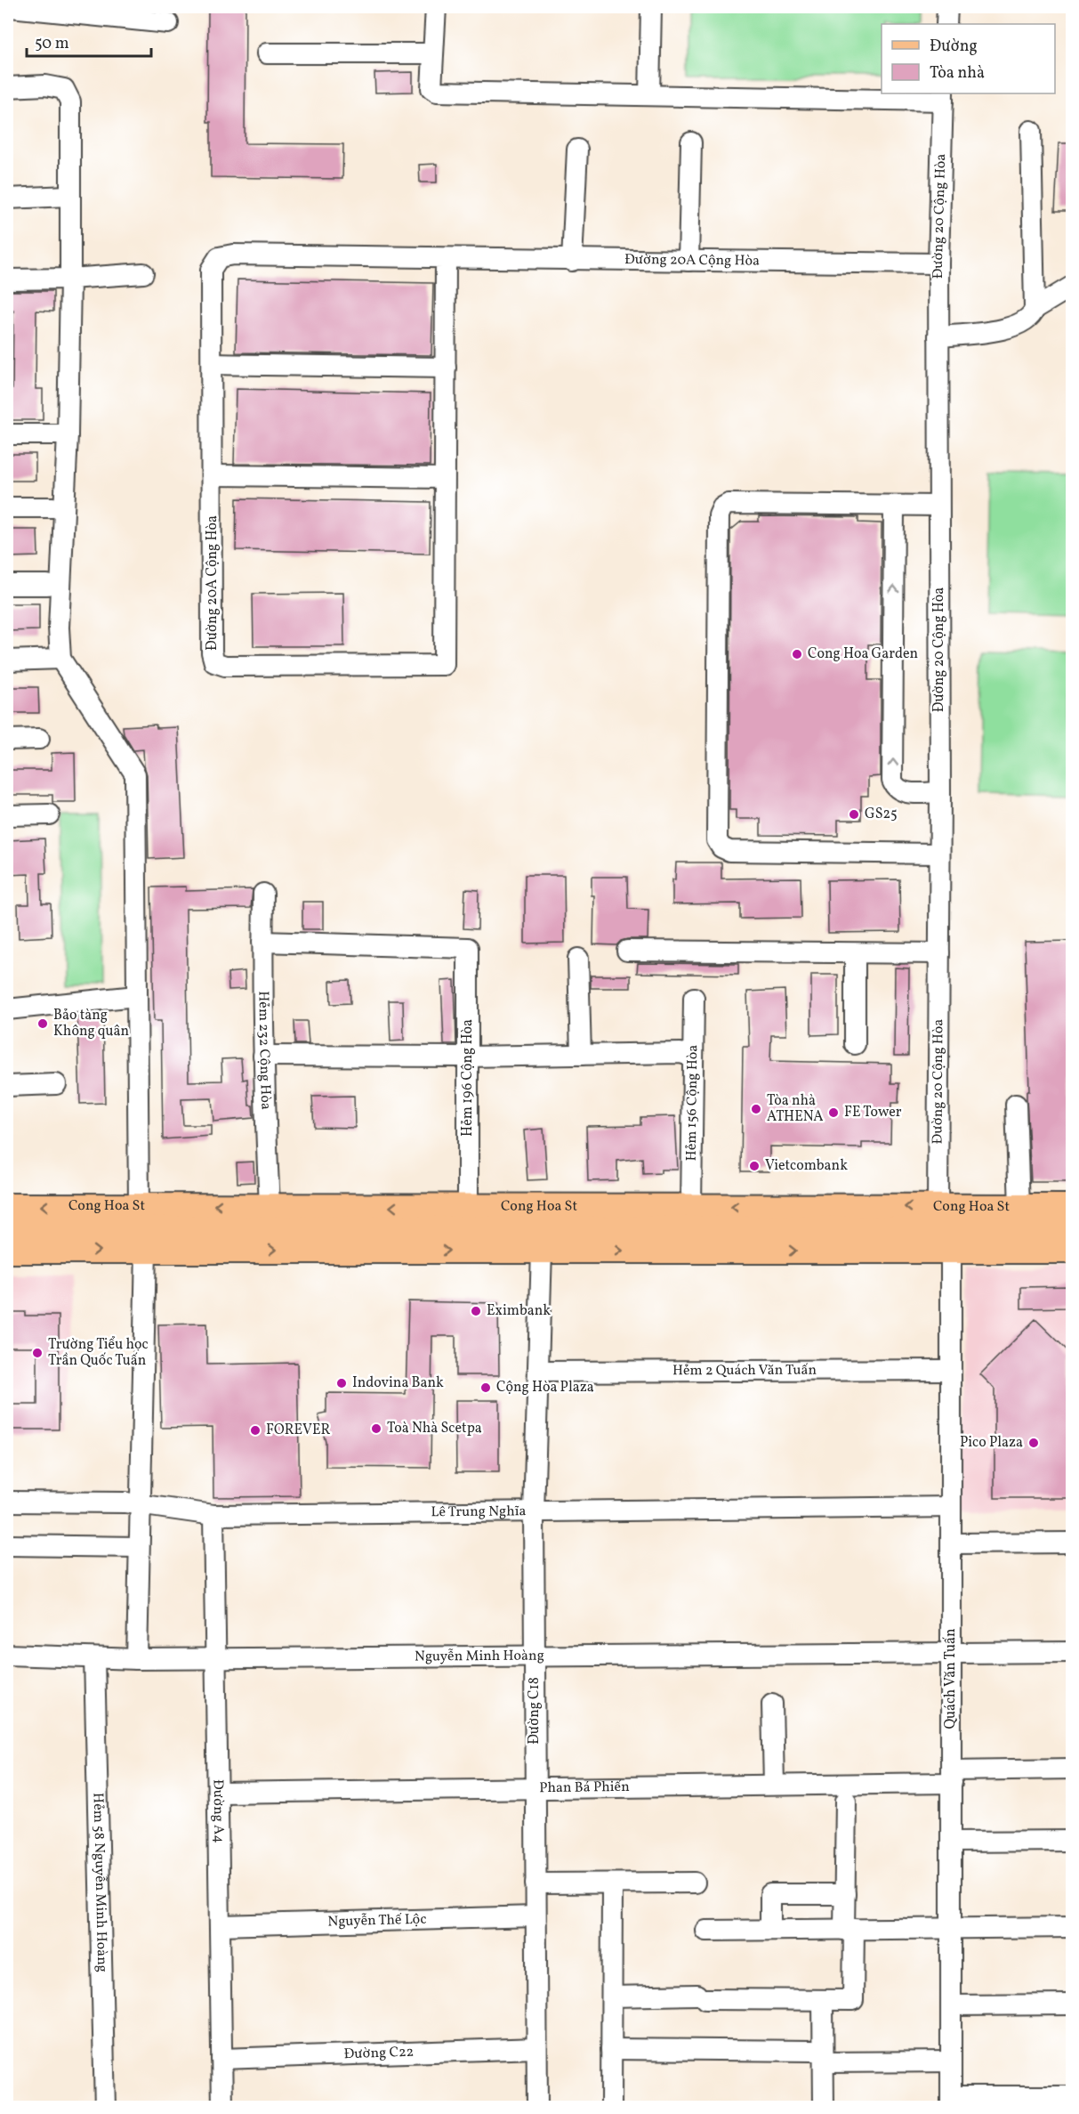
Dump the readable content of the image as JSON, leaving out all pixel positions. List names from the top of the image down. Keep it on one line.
{"streets":{"main road":["Cong Hoa St"],"street":["Đường 20 Cộng Hòa","Đường 20A Cộng Hòa","Hẻm 232 Cộng Hòa","Hẻm 196 Cộng Hòa","Hẻm 156 Cộng Hòa","Hẻm 2 Quách Văn Tuấn","Lê Trung Nghĩa","Nguyễn Minh Hoàng","Quách Văn Tuấn","Đường C18","Phan Bá Phiến","Đường A4","Hẻm 58 Nguyễn Minh Hoàng","Nguyễn Thế Lộc","Đường C22"]},"crossings":[["Đường 20 Cộng Hòa","Đường 20A Cộng Hòa"],["Đường 20 Cộng Hòa","Cong Hoa St"],["Hẻm 232 Cộng Hòa","Hẻm 196 Cộng Hòa"],["Hẻm 232 Cộng Hòa","Cong Hoa St"],["Hẻm 196 Cộng Hòa","Cong Hoa St"],["Hẻm 156 Cộng Hòa","Cong Hoa St"],["Cong Hoa St","Quách Văn Tuấn"],["Cong Hoa St","Đường C18"],["Hẻm 2 Quách Văn Tuấn","Quách Văn Tuấn"],["Hẻm 2 Quách Văn Tuấn","Đường C18"],["Lê Trung Nghĩa","Quách Văn Tuấn"],["Lê Trung Nghĩa","Đường C18"],["Lê Trung Nghĩa","Đường A4"],["Nguyễn Minh Hoàng","Quách Văn Tuấn"],["Nguyễn Minh Hoàng","Đường C18"],["Nguyễn Minh Hoàng","Đường A4"],["Nguyễn Minh Hoàng","Hẻm 58 Nguyễn Minh Hoàng"],["Quách Văn Tuấn","Phan Bá Phiến"],["Đường C18","Phan Bá Phiến"],["Đường C18","Nguyễn Thế Lộc"],["Đường C18","Đường C22"],["Phan Bá Phiến","Đường A4"],["Đường A4","Nguyễn Thế Lộc"],["Đường A4","Đường C22"]],"places":["Cong Hoa Garden","GS25","Bảo tàng Không quân","Tòa nhà ATHENA","FE Tower","Vietcombank","Eximbank","Trường Tiểu học Trần Quốc Tuấn","Indovina Bank","Cộng Hòa Plaza","Toà Nhà Scetpa","FOREVER","Pico Plaza"],"legend":["Đường","Tòa nhà"],"scale_bar":"50 m"}
